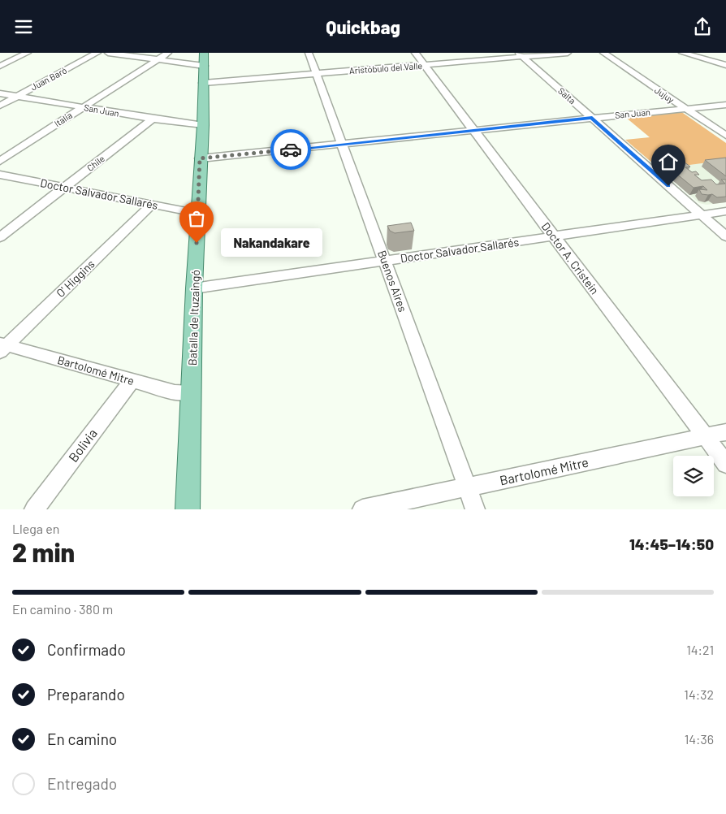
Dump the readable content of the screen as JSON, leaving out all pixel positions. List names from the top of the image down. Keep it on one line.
{"streets":{"main road":["Batalla de Ituzaingó"],"street":["Aristóbulo del Valle","Juan Baró","Jujuy","Salta","San Juan","Italia","Chile","Doctor Salvador Sallarés","Doctor A. Cristein","O' Higgins","Buenos Aires","Bartolomé Mitre","Bolivia"]},"crossings":[["Aristóbulo del Valle","Salta"],["Aristóbulo del Valle","Doctor A. Cristein"],["Aristóbulo del Valle","Buenos Aires"],["Aristóbulo del Valle","Batalla de Ituzaingó"],["Juan Baró","San Juan"],["Jujuy","San Juan"],["Salta","San Juan"],["Salta","Doctor Salvador Sallarés"],["San Juan","Italia"],["San Juan","Chile"],["San Juan","Doctor A. Cristein"],["San Juan","Buenos Aires"],["San Juan","Batalla de Ituzaingó"],["Chile","Doctor Salvador Sallarés"],["Doctor Salvador Sallarés","Doctor A. Cristein"],["Doctor Salvador Sallarés","O' Higgins"],["Doctor Salvador Sallarés","Buenos Aires"],["Doctor Salvador Sallarés","Batalla de Ituzaingó"],["Doctor A. Cristein","Bartolomé Mitre"],["O' Higgins","Bartolomé Mitre"],["Buenos Aires","Bartolomé Mitre"],["Batalla de Ituzaingó","Bartolomé Mitre"],["Bartolomé Mitre","Bolivia"]],"places":["Nakandakare"],"page":{"header":"Quickbag","bubble":"Nakandakare","heading":["2 min","Llega en","14:45–14:50"],"bar":"En camino · 380 m","list":[["Confirmado","14:21"],["Preparando","14:32"],["En camino","14:36"],"Entregado"]}}
